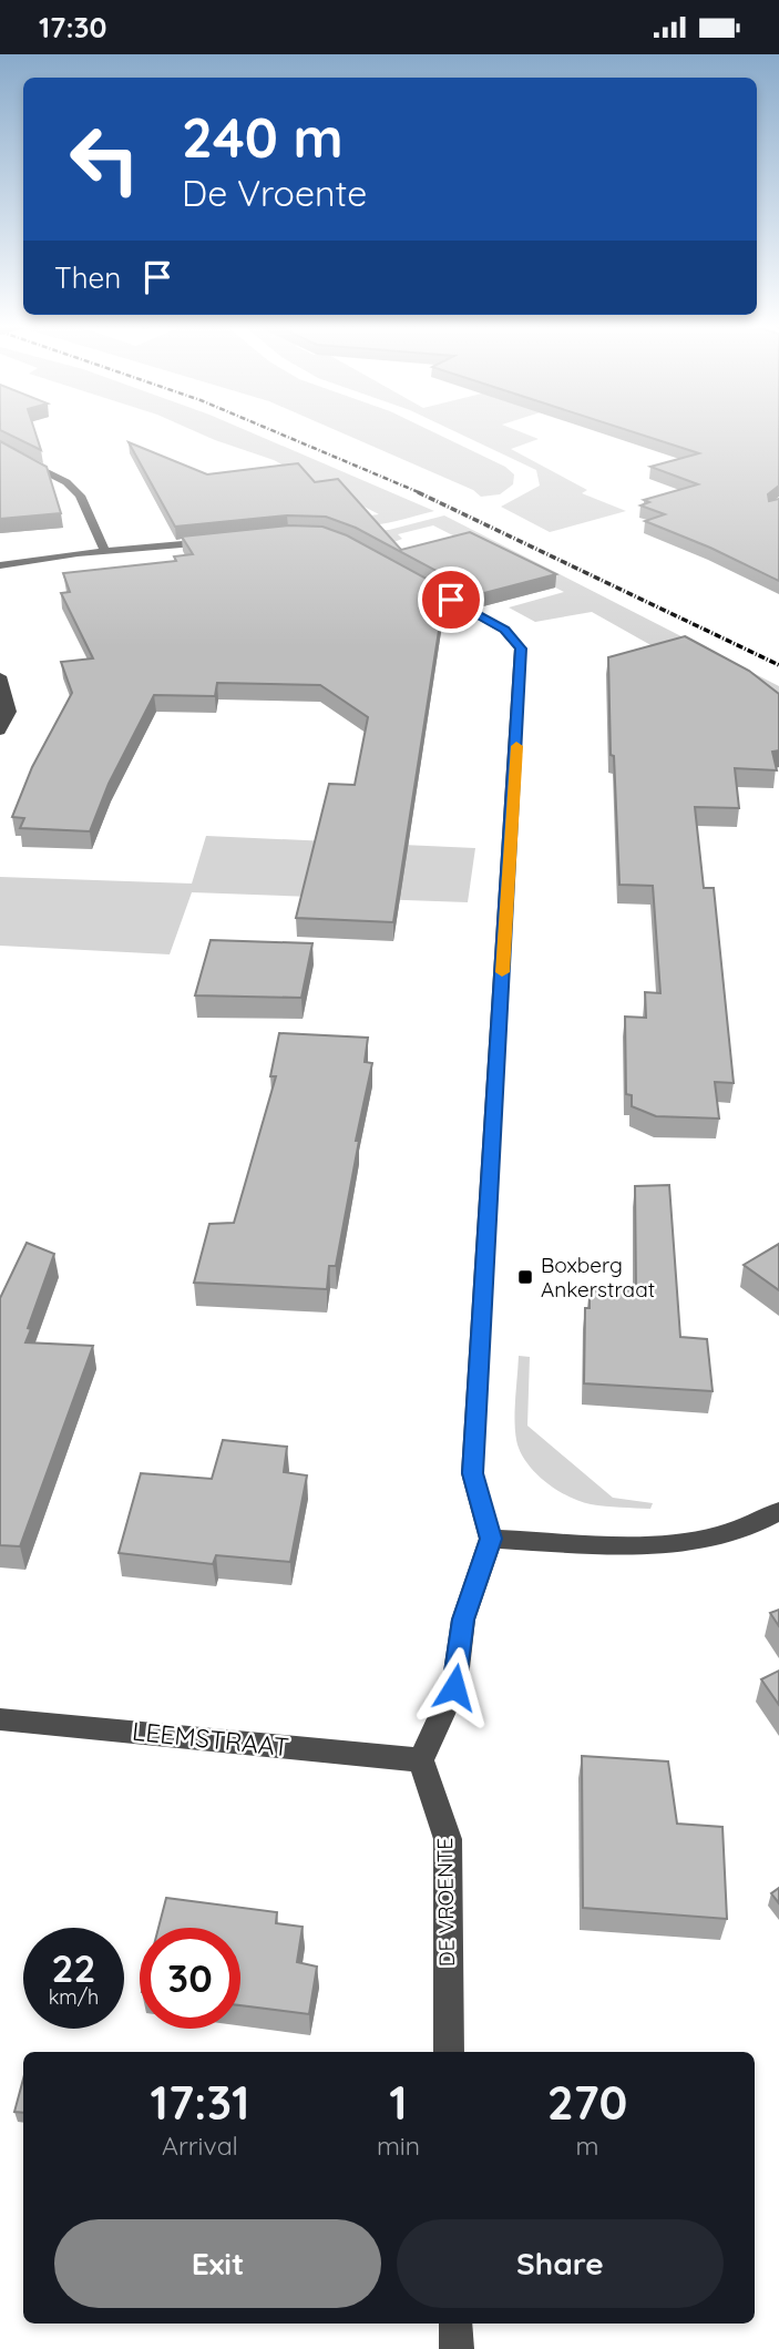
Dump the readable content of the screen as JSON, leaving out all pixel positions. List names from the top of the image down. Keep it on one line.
{"streets":{"street":["LEEMSTRAAT","DE VROENTE"]},"crossings":[["LEEMSTRAAT","DE VROENTE"]],"places":{"transit":["Boxberg Ankerstraat"]},"page":{"status":"17:30","turn":["240 m","De Vroente"],"then":"Then","speed":"22 km/h","limit":"30","eta":["17:31","Arrival","1","min","270","m"],"buttons":["Exit","Share"]}}
